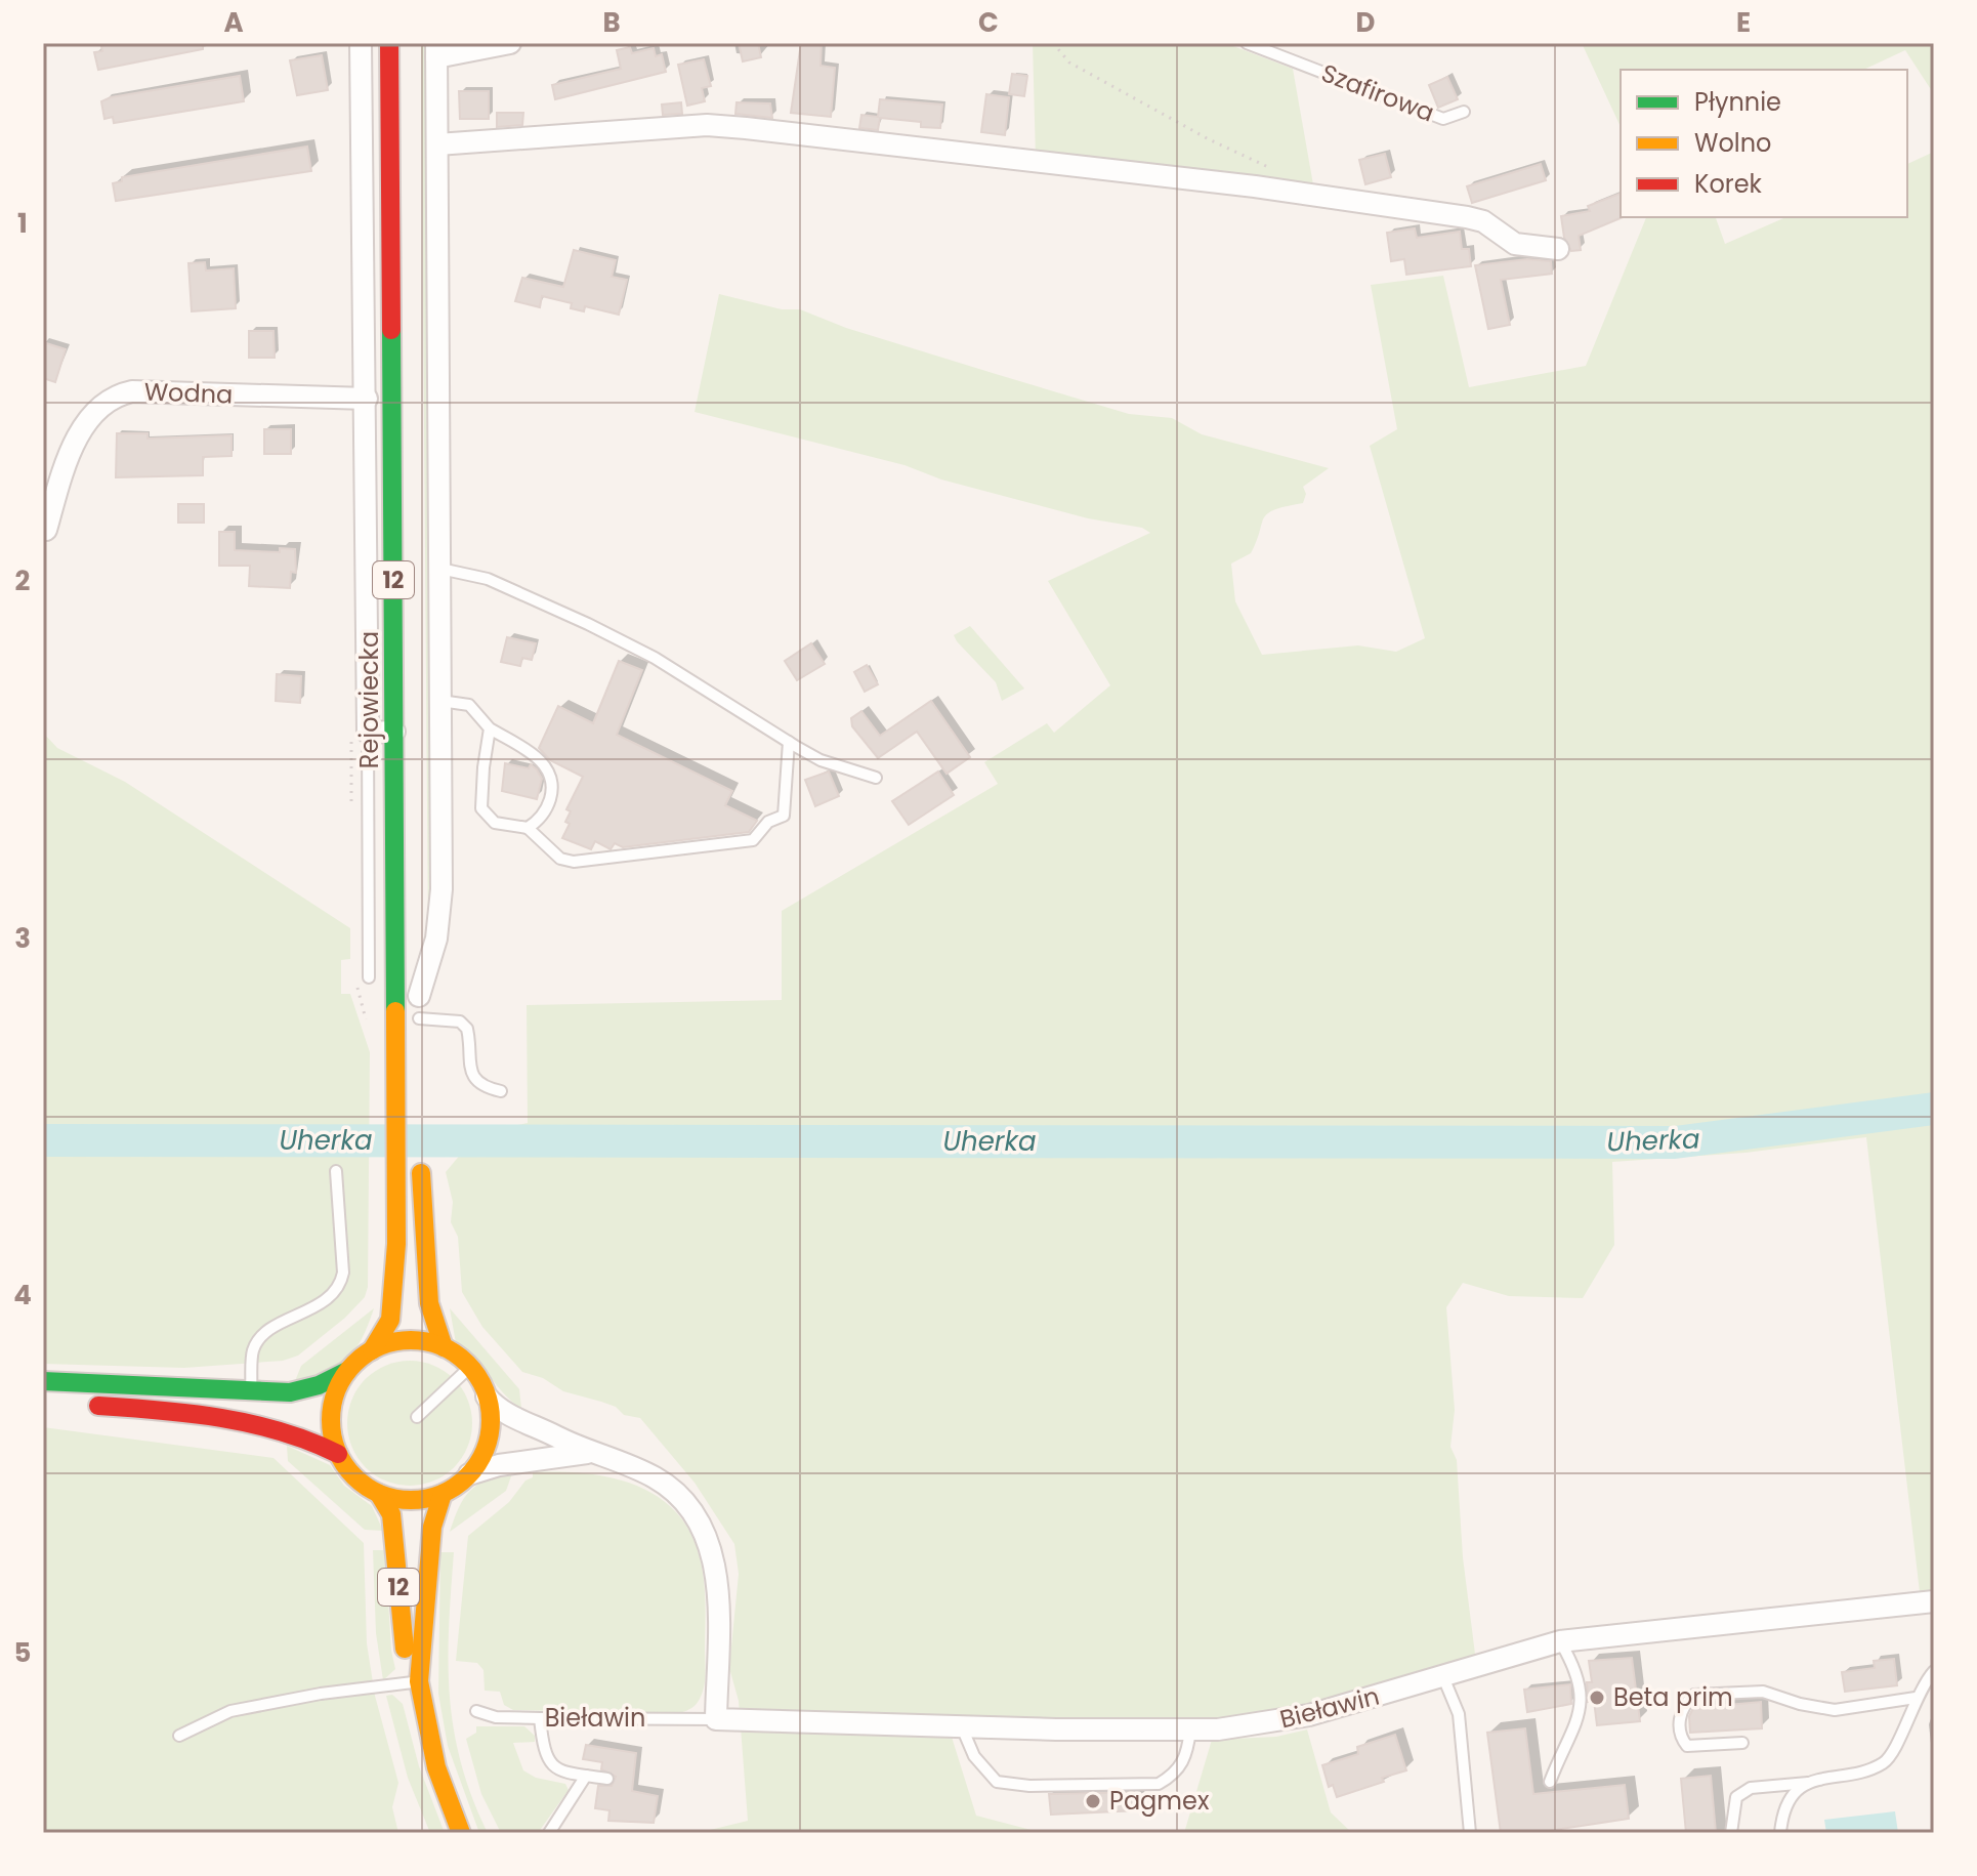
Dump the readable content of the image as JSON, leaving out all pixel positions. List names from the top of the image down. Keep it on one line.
{"streets":{"main road":["12","Rejowiecka"],"street":["Wodna","Bieławin"],"lane":["Szafirowa"]},"crossings":[["12","Rejowiecka"]],"water":["Uherka"],"places":["Beta prim","Pagmex"],"legend":["Płynnie","Wolno","Korek"],"grid":{"columns":["A","B","C","D","E"],"rows":["1","2","3","4","5"]}}
